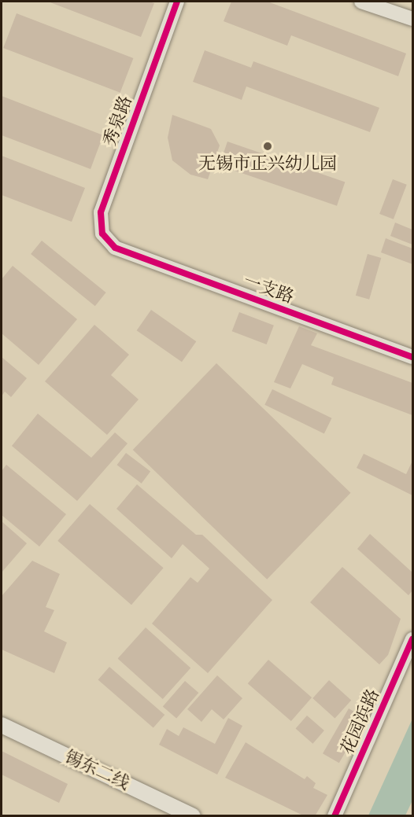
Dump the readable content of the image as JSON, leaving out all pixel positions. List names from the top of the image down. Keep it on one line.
{"streets":{"main road":["锡东二线"],"street":["秀泉路","一支路","花园浜路"]},"crossings":[["秀泉路","一支路"]],"places":["无锡市正兴幼儿园"]}
